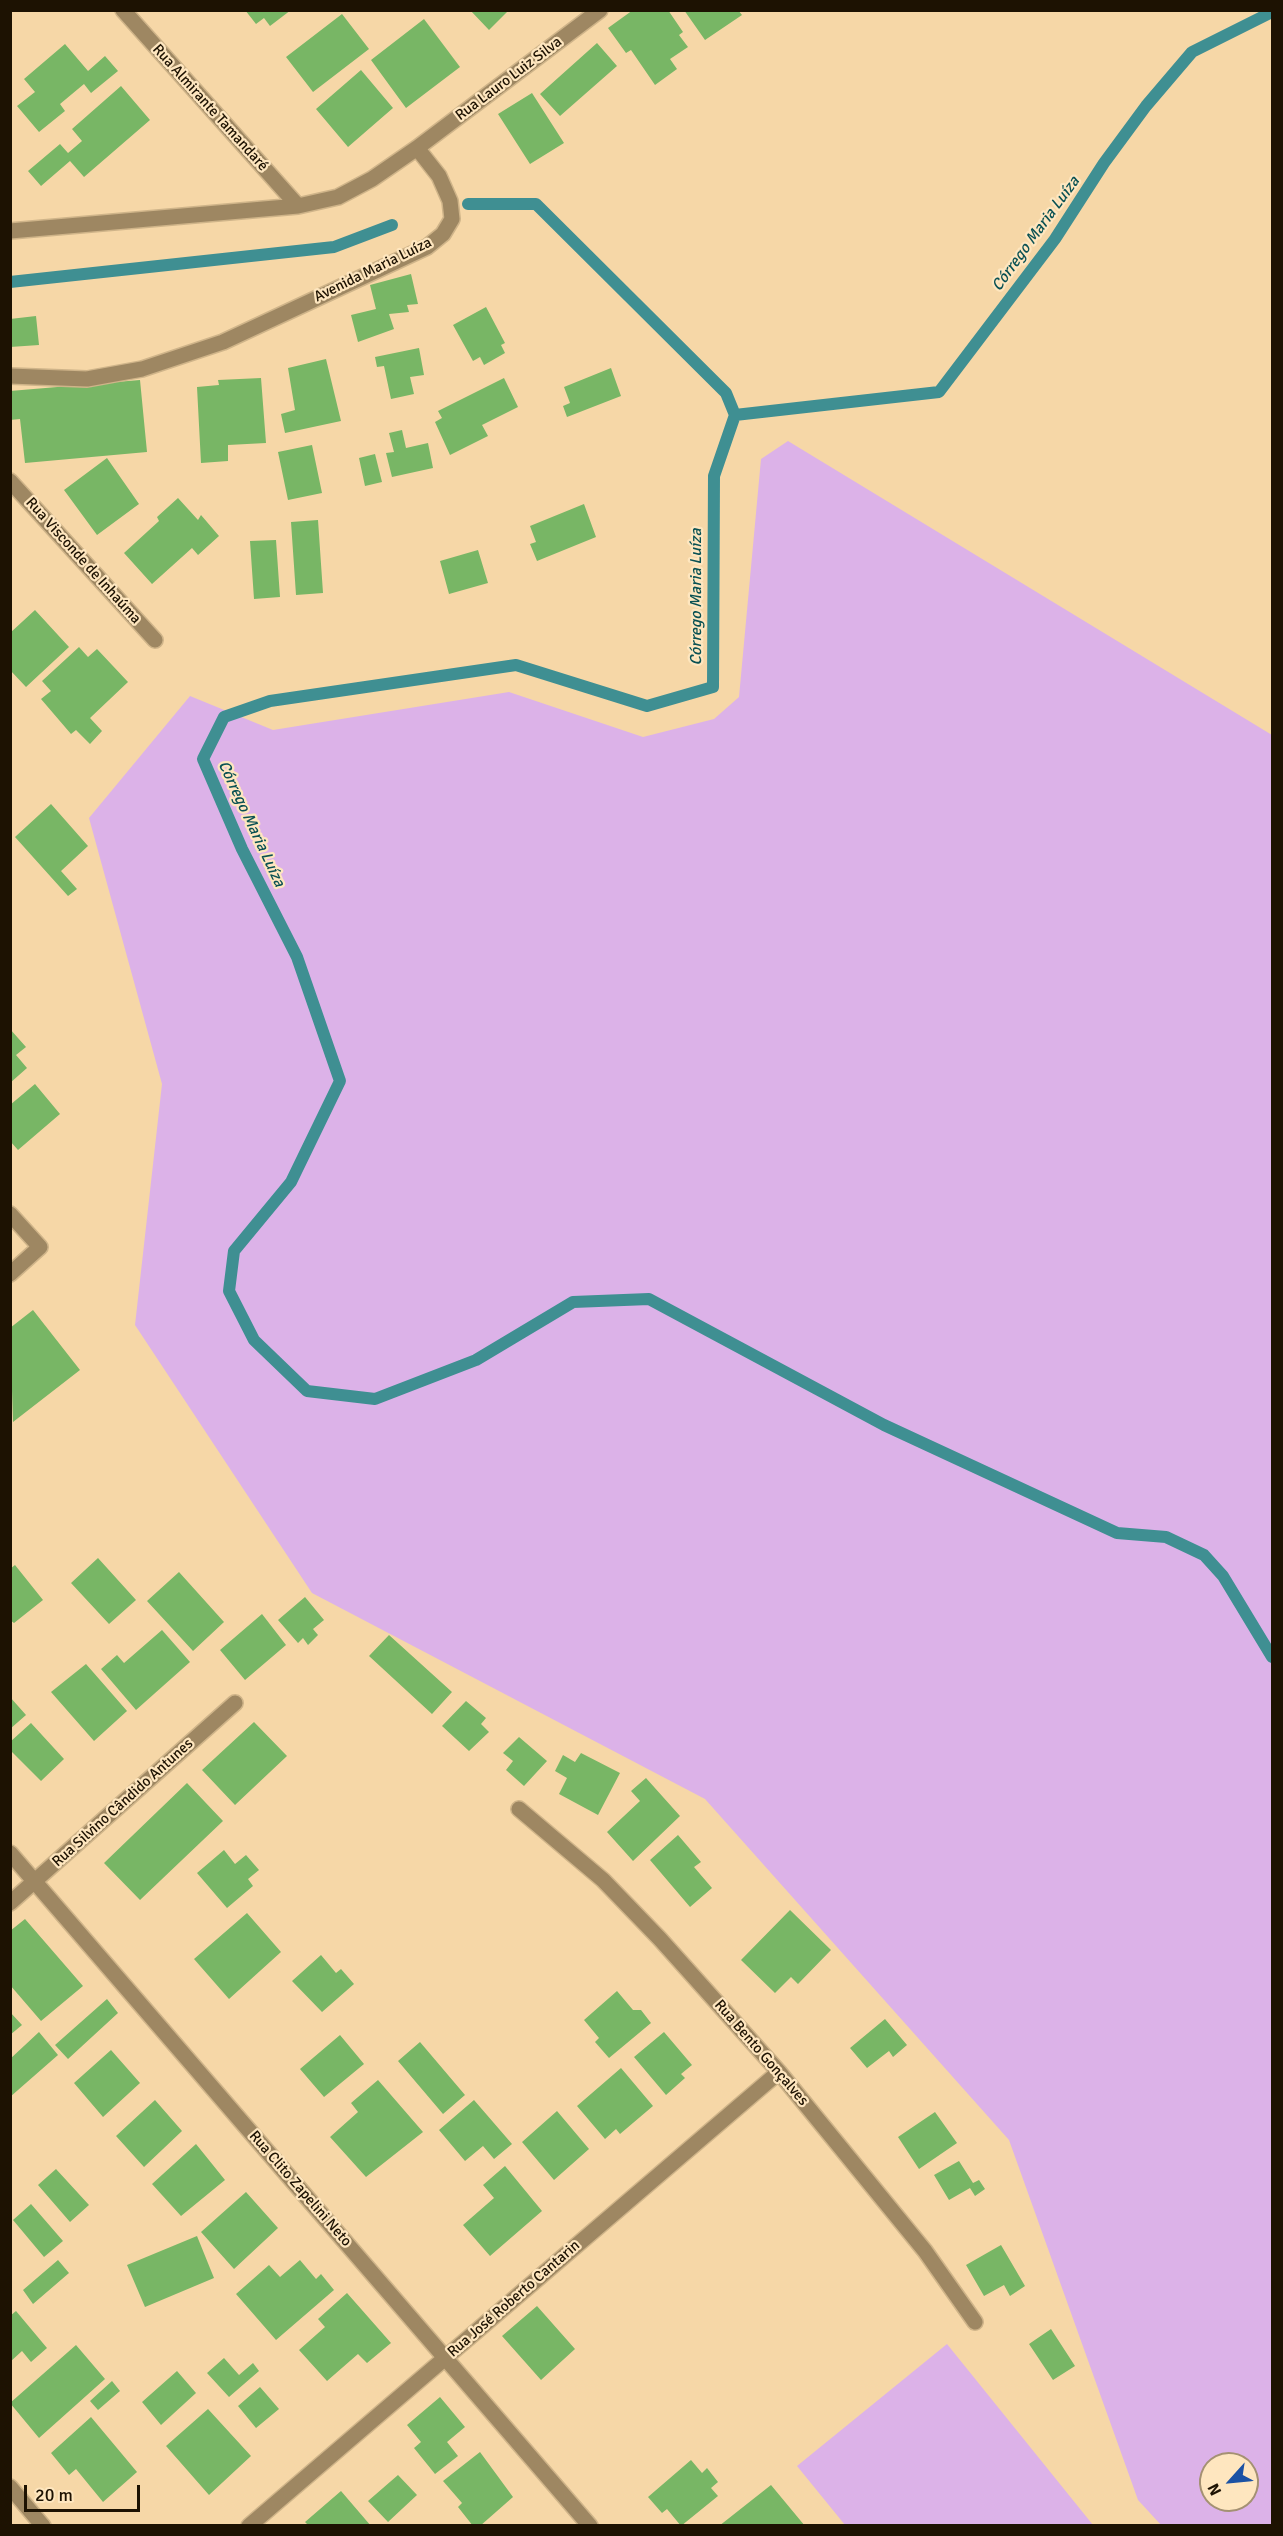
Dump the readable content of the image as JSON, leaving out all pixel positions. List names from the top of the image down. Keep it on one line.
{"streets":{"street":["Rua Lauro Luiz Silva","Rua Almirante Tamandaré","Avenida Maria Luíza","Rua Visconde de Inhaúma","Rua Silvino Cândido Antunes","Rua Bento Gonçalves","Rua Clito Zapelini Neto","Rua José Roberto Cantarin"]},"crossings":[["Rua Lauro Luiz Silva","Avenida Maria Luíza"],["Rua Silvino Cândido Antunes","Rua Clito Zapelini Neto"],["Rua Bento Gonçalves","Rua José Roberto Cantarin"],["Rua Clito Zapelini Neto","Rua José Roberto Cantarin"]],"water":["Córrego Maria Luíza"],"scale_bar":"20 m","north":"bottom left"}
